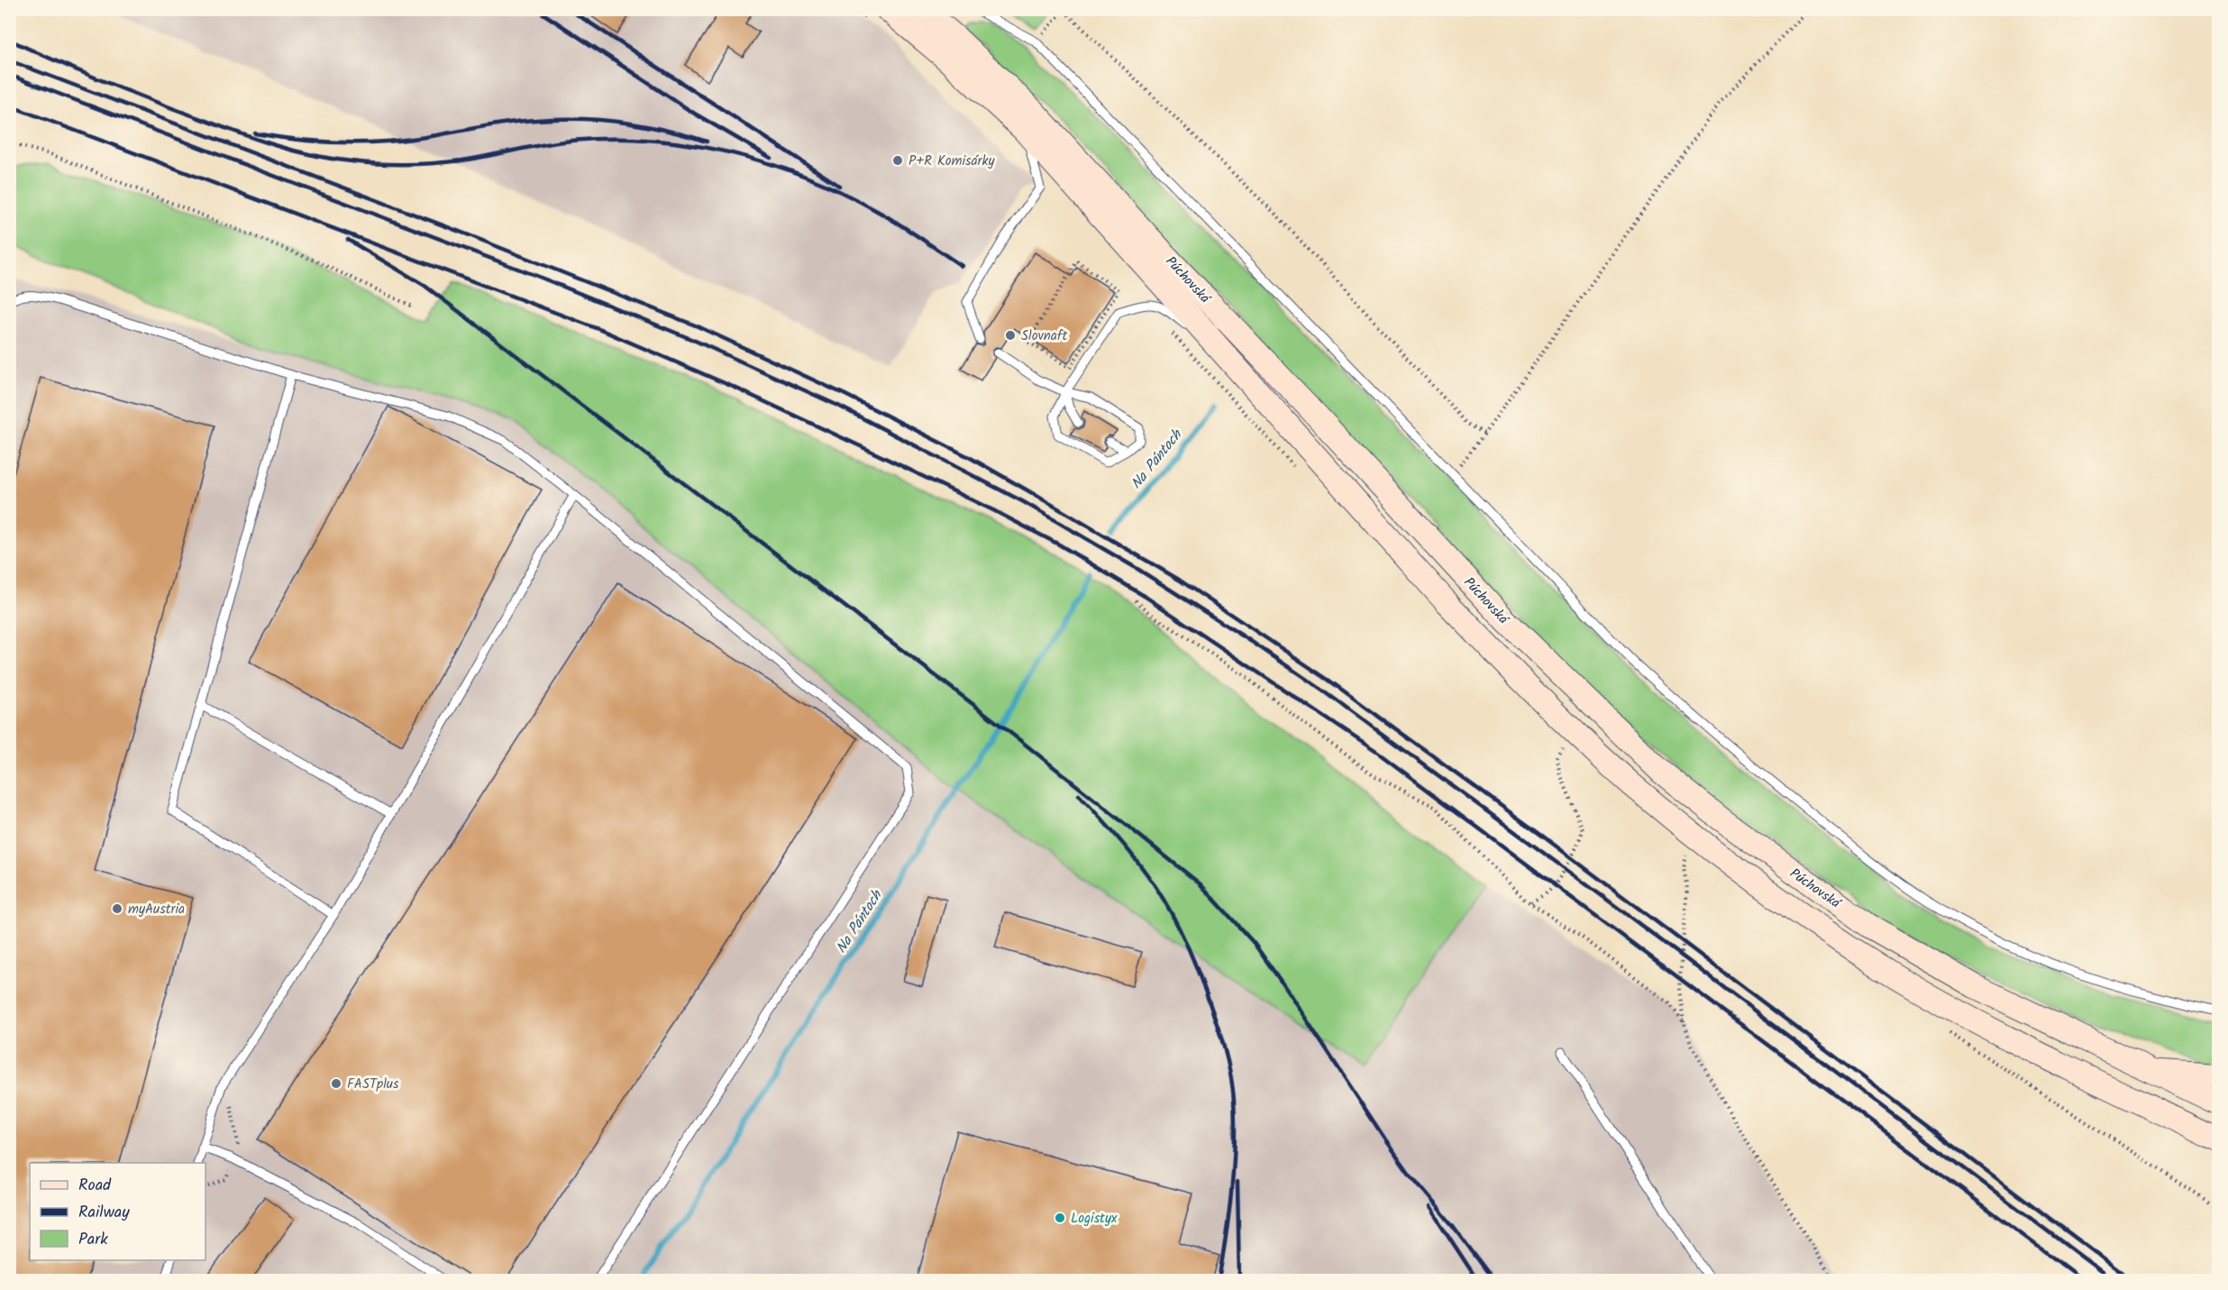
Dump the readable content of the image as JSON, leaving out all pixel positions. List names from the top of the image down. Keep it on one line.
{"streets":{"main road":["Púchovská"]},"water":["Na Pántoch"],"places":["P+R Komisárky","Slovnaft","myAustria","FASTplus","Logistyx"],"legend":["Road","Railway","Park"]}
